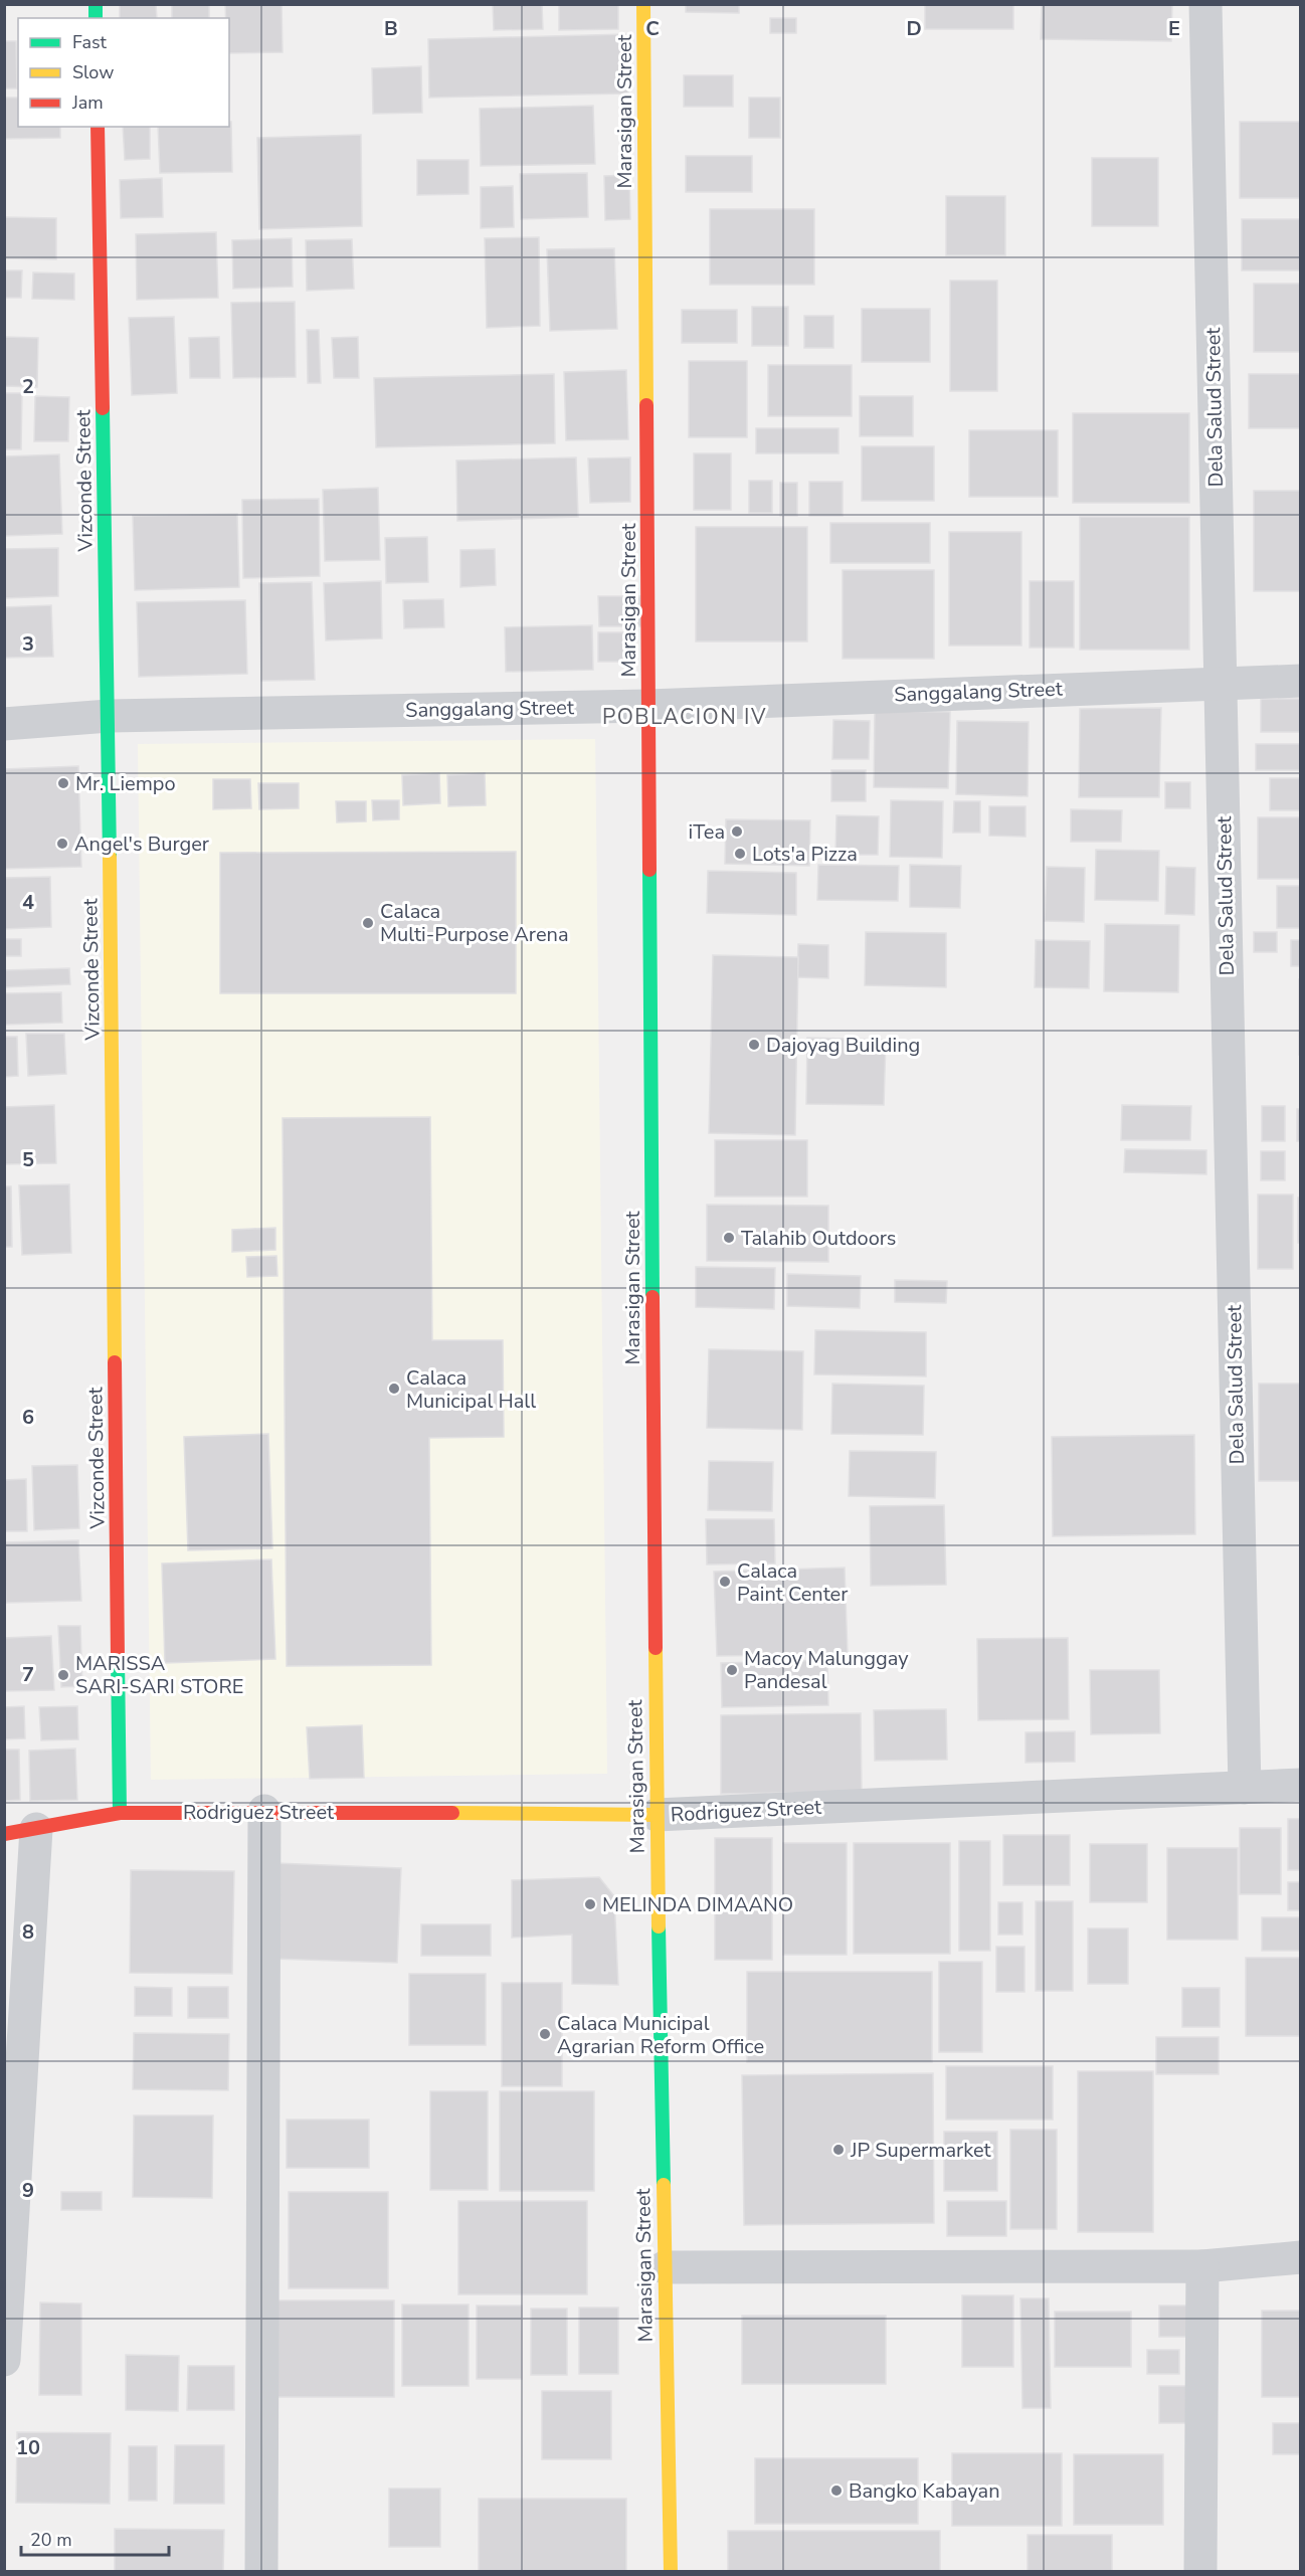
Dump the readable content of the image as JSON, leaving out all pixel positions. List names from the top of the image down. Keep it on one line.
{"streets":{"main road":["Marasigan Street","Vizconde Street","Rodriguez Street"],"street":["Dela Salud Street","Sanggalang Street"]},"crossings":[["Marasigan Street","Sanggalang Street"],["Marasigan Street","Rodriguez Street"],["Dela Salud Street","Sanggalang Street"],["Dela Salud Street","Rodriguez Street"],["Vizconde Street","Sanggalang Street"],["Vizconde Street","Rodriguez Street"]],"districts":["POBLACION IV"],"places":["Mr. Liempo","iTea","Angel's Burger","Lots'a Pizza","Calaca Multi-Purpose Arena","Dajoyag Building","Talahib Outdoors","Calaca Municipal Hall","Calaca Paint Center","Macoy Malunggay Pandesal","MARISSA SARI-SARI STORE","MELINDA DIMAANO","Calaca Municipal Agrarian Reform Office","JP Supermarket","Bangko Kabayan"],"legend":["Fast","Slow","Jam"],"scale_bar":"20 m","grid":{"columns":["B","C","D","E"],"rows":["2","3","4","5","6","7","8","9","10"]}}
